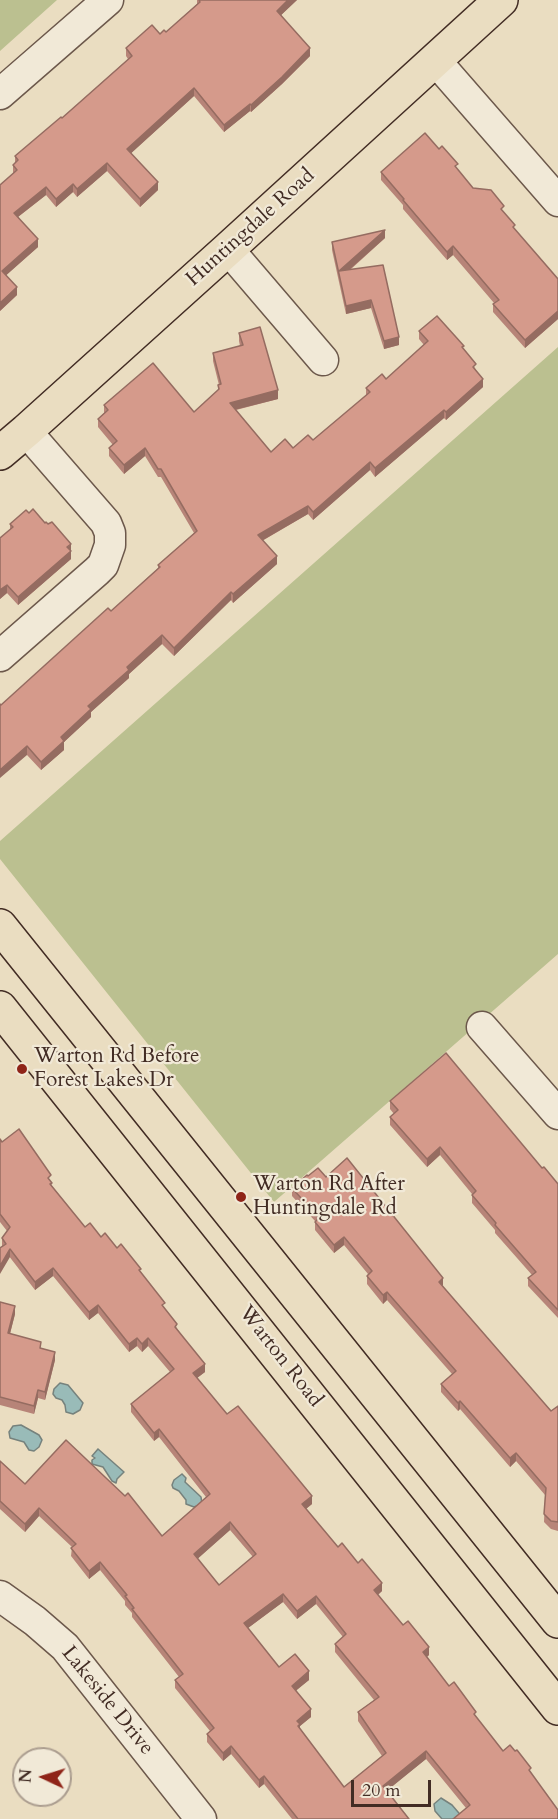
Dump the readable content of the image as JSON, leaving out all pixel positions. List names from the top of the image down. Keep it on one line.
{"streets":{"main road":["Huntingdale Road","Warton Road"],"street":["Lakeside Drive"]},"places":["Warton Rd Before Forest Lakes Dr","Warton Rd After Huntingdale Rd"],"scale_bar":"20 m","north":"left"}
